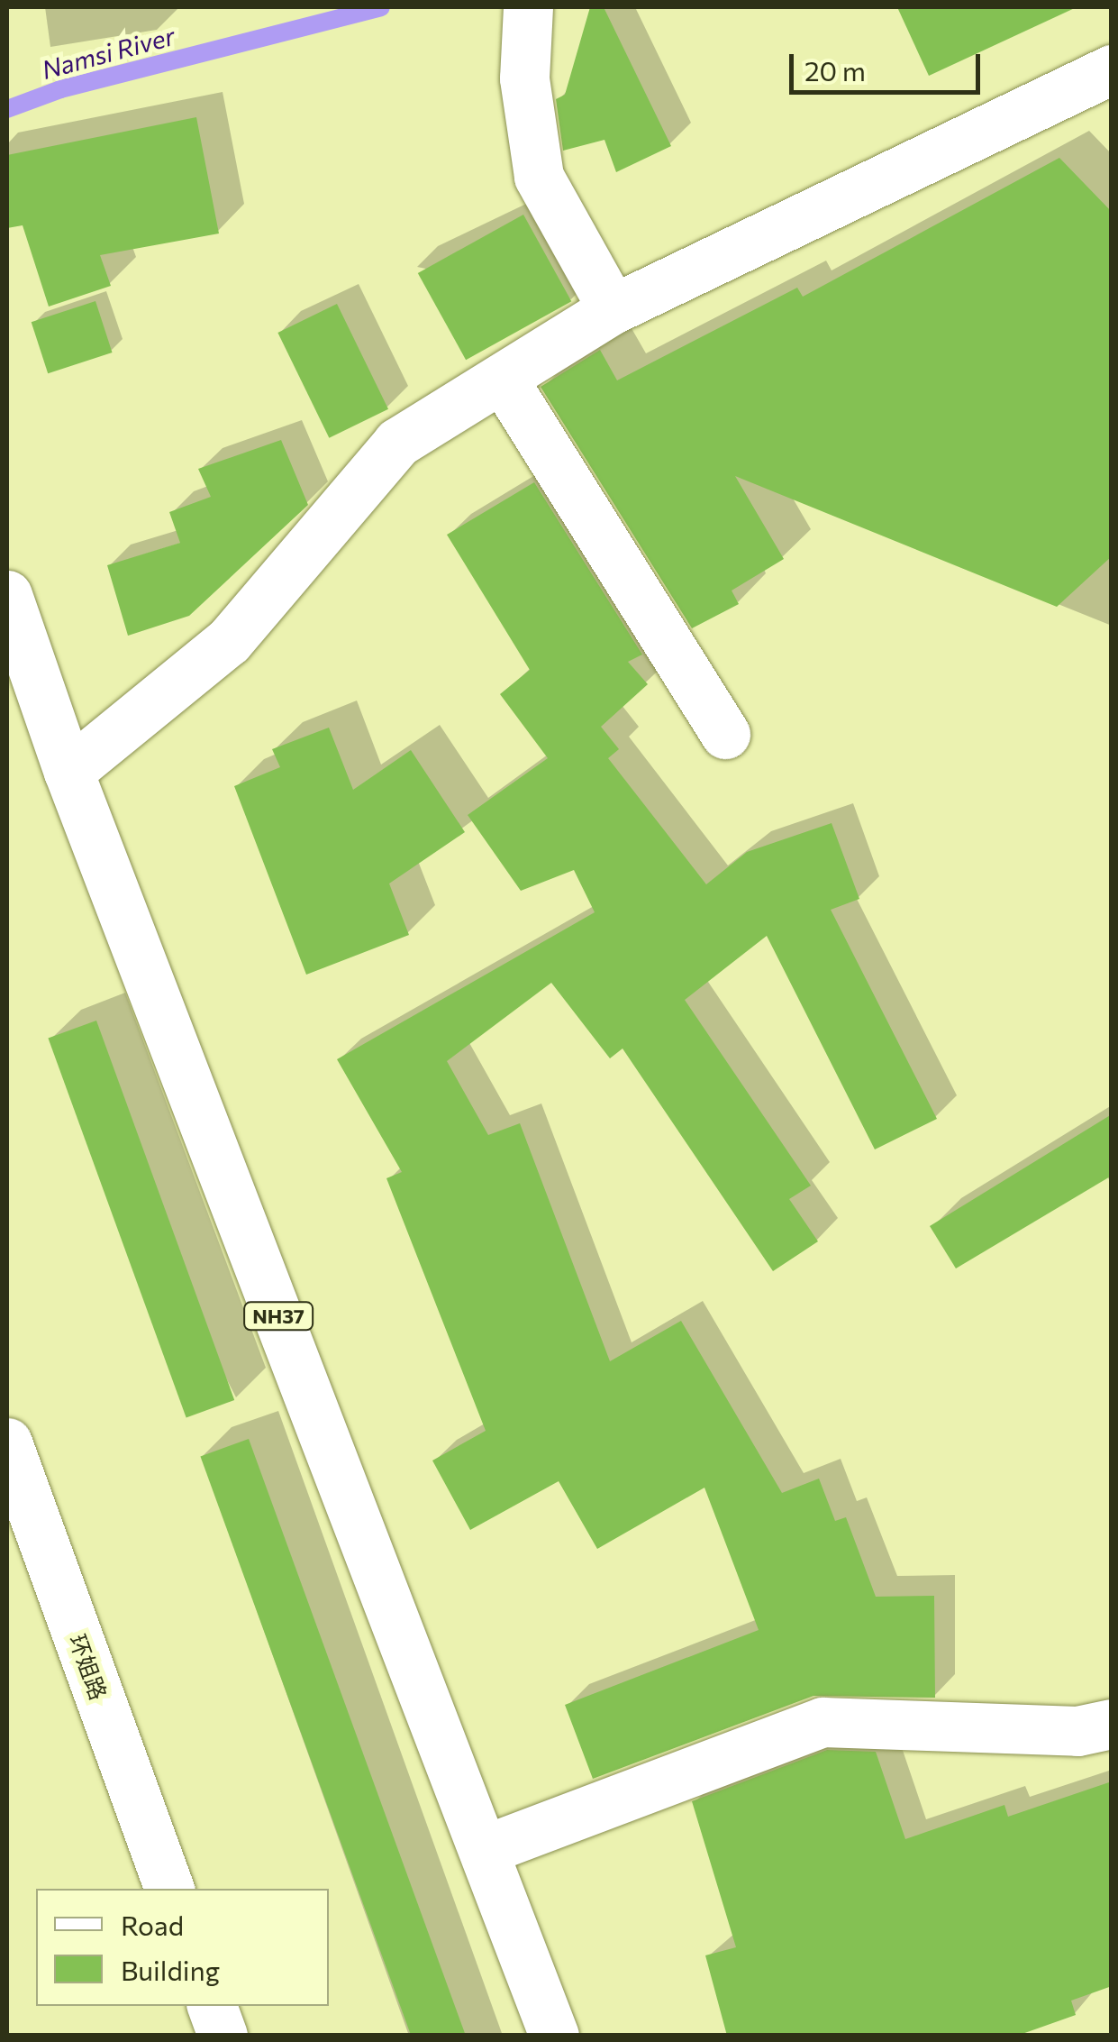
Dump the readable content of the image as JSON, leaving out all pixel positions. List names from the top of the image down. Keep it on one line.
{"streets":{"main road":["NH37","环姐路"]},"water":["Namsi River"],"legend":["Road","Building"],"scale_bar":"20 m"}
